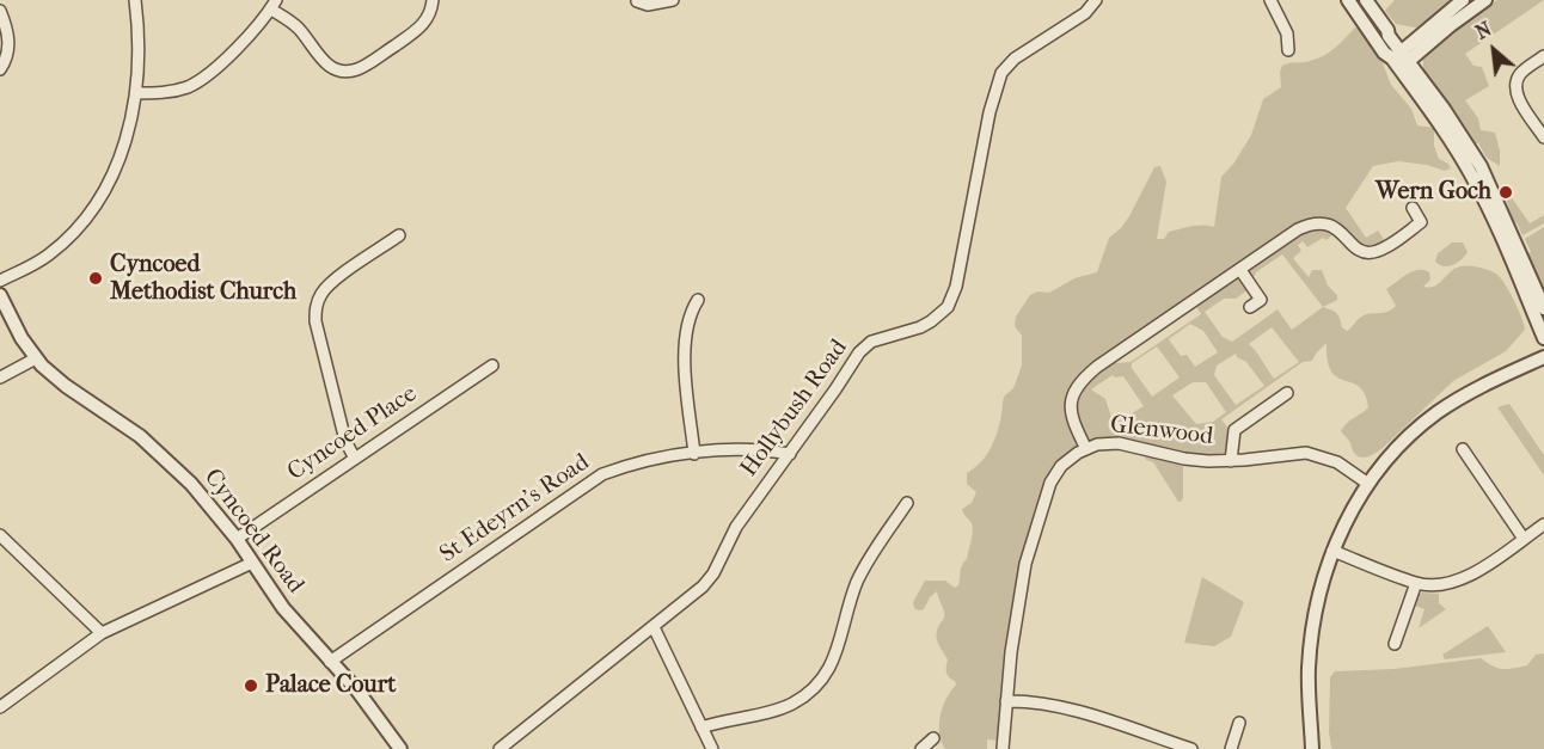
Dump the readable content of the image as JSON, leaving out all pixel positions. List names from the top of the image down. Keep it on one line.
{"streets":{"street":["Hollybush Road","Glenwood","Cyncoed Place","St Edeyrn's Road","Cyncoed Road"]},"crossings":[["Hollybush Road","St Edeyrn's Road"],["Cyncoed Place","Cyncoed Road"],["St Edeyrn's Road","Cyncoed Road"]],"places":["Wern Goch","Cyncoed Methodist Church","Palace Court"],"north":"top left"}
